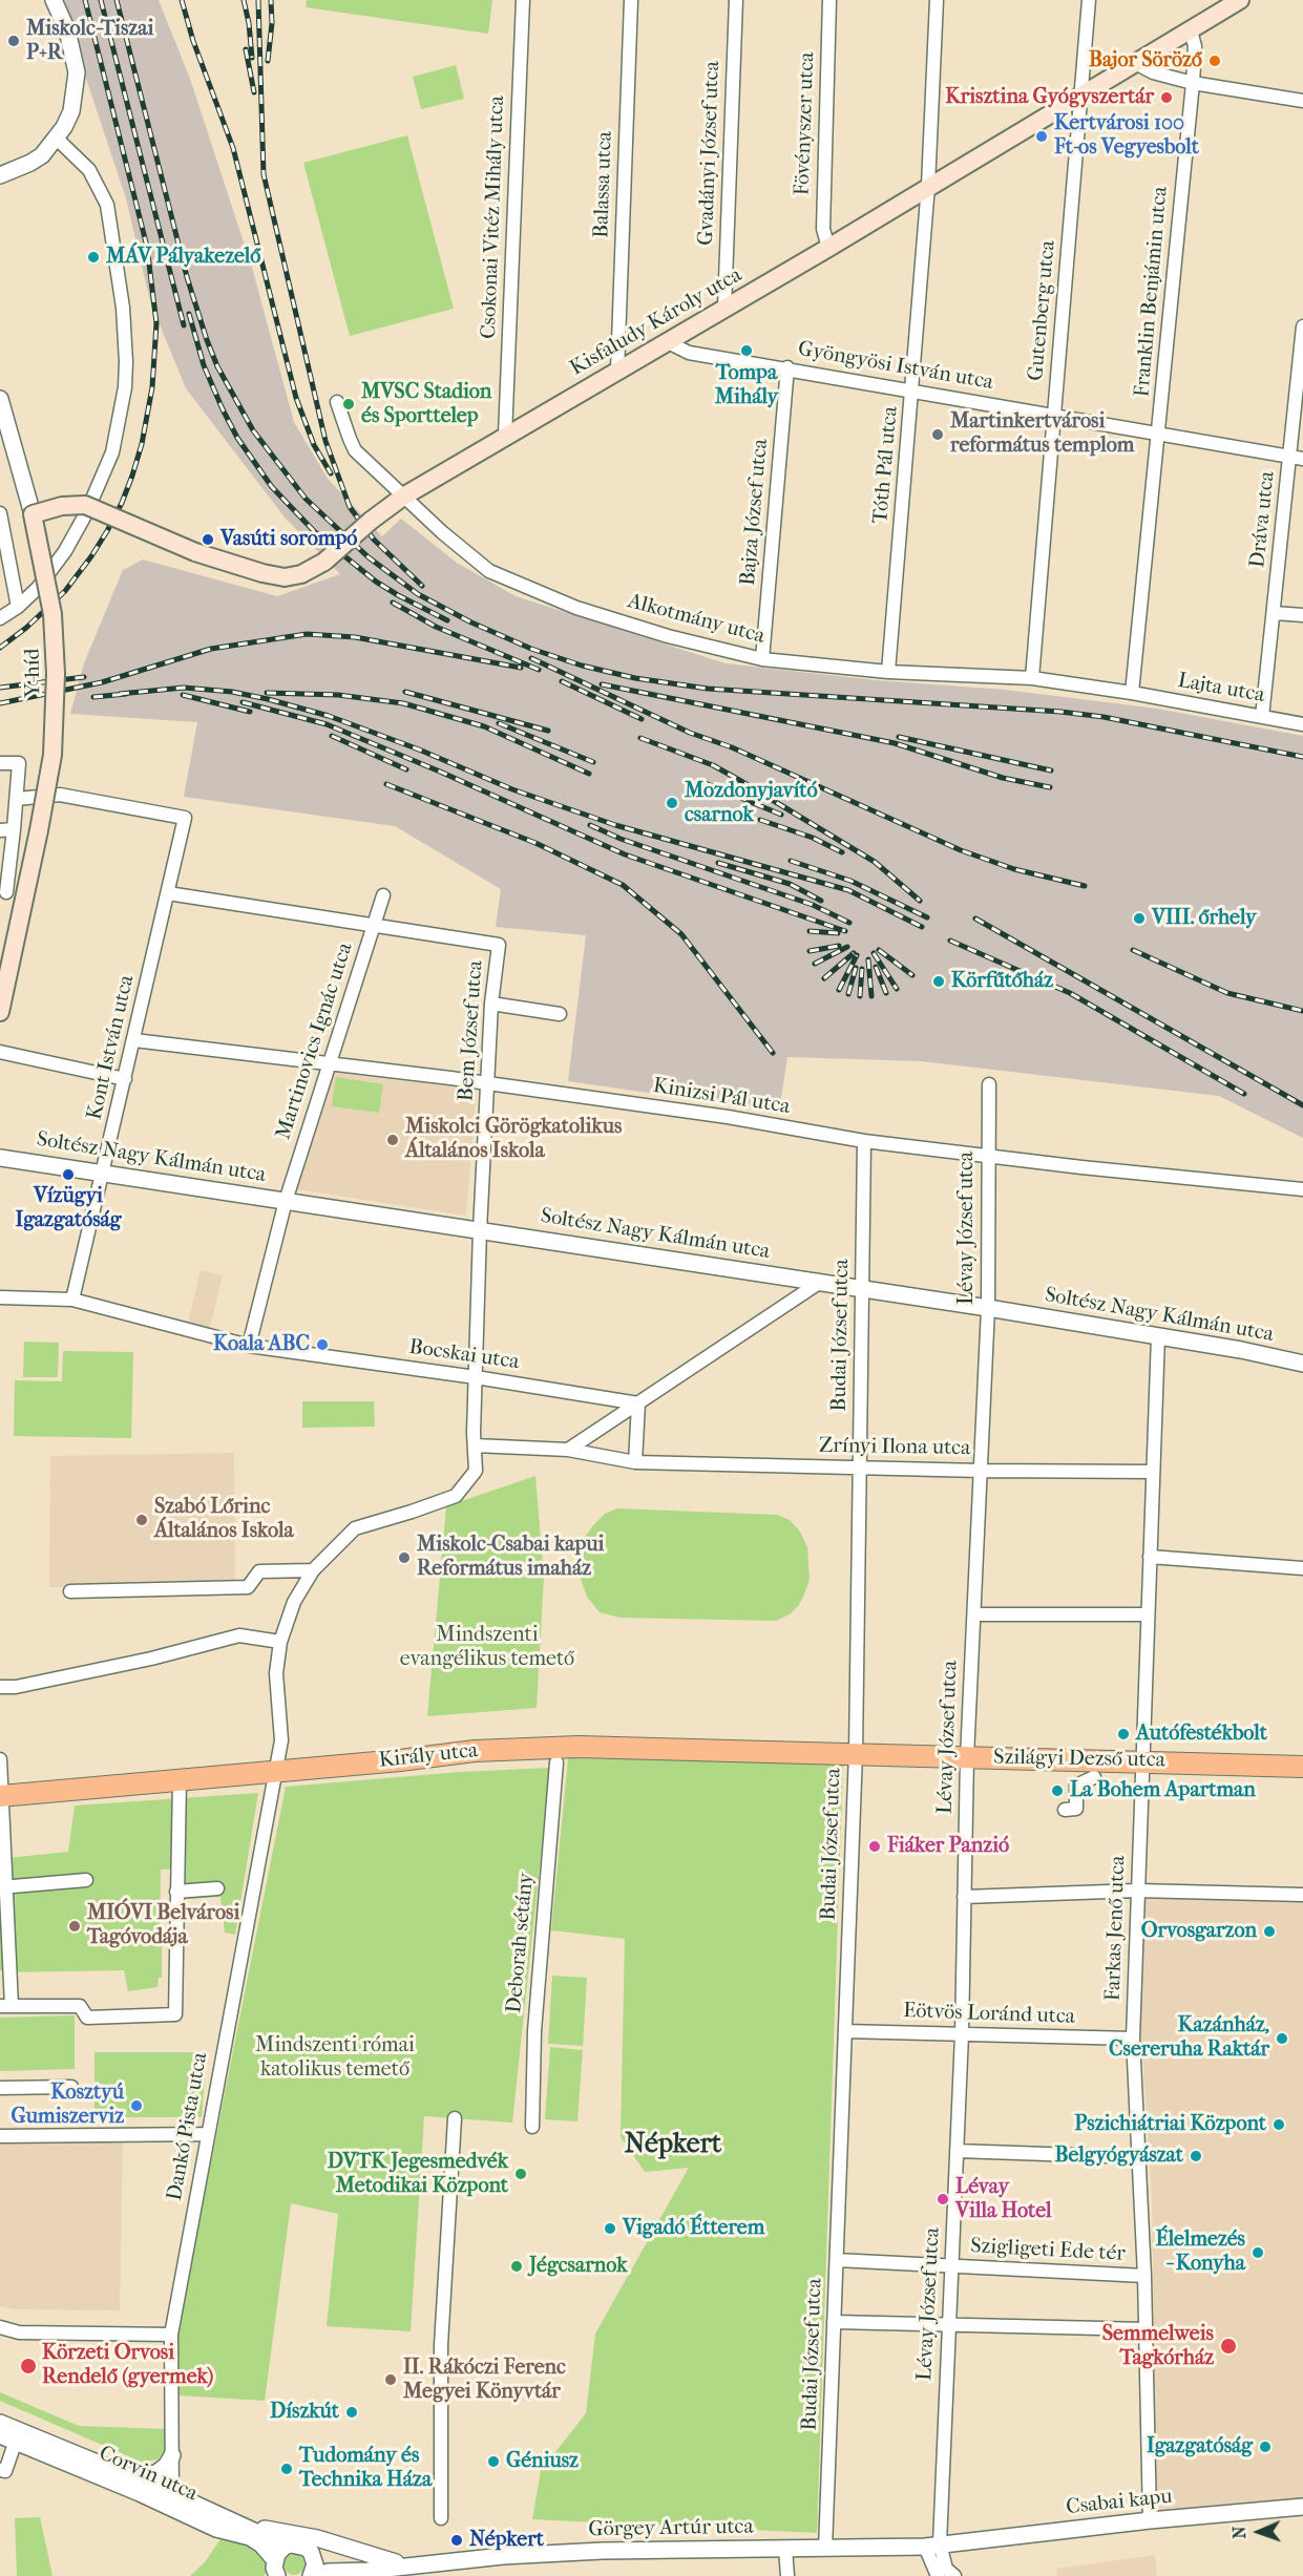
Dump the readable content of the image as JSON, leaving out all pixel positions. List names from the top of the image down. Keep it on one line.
{"streets":{"main road":["Kisfaludy Károly utca","Y-híd","Király utca","Szilágyi Dezső utca"],"street":["Fövényszer utca","Gvadányi József utca","Balassa utca","Csokonai Vitéz Mihály utca","Franklin Benjámin utca","Gutenberg utca","Gyöngyösi István utca","Tóth Pál utca","Bajza József utca","Dráva utca","Alkotmány utca","Lajta utca","Bem József utca","Martinovics Ignác utca","Kont István utca","Kinizsi Pál utca","Soltész Nagy Kálmán utca","Lévay József utca","Budai József utca","Bocskai utca","Zrínyi Ilona utca","Farkas Jenő utca","Deborah sétány","Eötvös Loránd utca","Dankó Pista utca","Szigligeti Ede tér","Corvin utca","Csabai kapu","Görgey Artúr utca"]},"crossings":[["Fövényszer utca","Kisfaludy Károly utca"],["Gvadányi József utca","Kisfaludy Károly utca"],["Balassa utca","Kisfaludy Károly utca"],["Csokonai Vitéz Mihály utca","Kisfaludy Károly utca"],["Franklin Benjámin utca","Gyöngyösi István utca"],["Franklin Benjámin utca","Alkotmány utca"],["Franklin Benjámin utca","Lajta utca"],["Gutenberg utca","Kisfaludy Károly utca"],["Gutenberg utca","Gyöngyösi István utca"],["Gutenberg utca","Alkotmány utca"],["Kisfaludy Károly utca","Gyöngyösi István utca"],["Kisfaludy Károly utca","Tóth Pál utca"],["Kisfaludy Károly utca","Alkotmány utca"],["Kisfaludy Károly utca","Y-híd"],["Gyöngyösi István utca","Tóth Pál utca"],["Gyöngyösi István utca","Bajza József utca"],["Gyöngyösi István utca","Dráva utca"],["Tóth Pál utca","Alkotmány utca"],["Bajza József utca","Alkotmány utca"],["Dráva utca","Lajta utca"],["Alkotmány utca","Lajta utca"],["Bem József utca","Martinovics Ignác utca"],["Bem József utca","Kont István utca"],["Bem József utca","Kinizsi Pál utca"],["Bem József utca","Soltész Nagy Kálmán utca"],["Bem József utca","Bocskai utca"],["Bem József utca","Zrínyi Ilona utca"],["Bem József utca","Dankó Pista utca"],["Martinovics Ignác utca","Kinizsi Pál utca"],["Martinovics Ignác utca","Soltész Nagy Kálmán utca"],["Martinovics Ignác utca","Bocskai utca"],["Kont István utca","Kinizsi Pál utca"],["Kont István utca","Soltész Nagy Kálmán utca"],["Kont István utca","Bocskai utca"],["Kinizsi Pál utca","Lévay József utca"],["Kinizsi Pál utca","Budai József utca"],["Soltész Nagy Kálmán utca","Lévay József utca"],["Soltész Nagy Kálmán utca","Budai József utca"],["Soltész Nagy Kálmán utca","Farkas Jenő utca"],["Lévay József utca","Zrínyi Ilona utca"],["Lévay József utca","Szilágyi Dezső utca"],["Lévay József utca","Eötvös Loránd utca"],["Lévay József utca","Szigligeti Ede tér"],["Lévay József utca","Csabai kapu"],["Lévay József utca","Görgey Artúr utca"],["Budai József utca","Zrínyi Ilona utca"],["Budai József utca","Király utca"],["Budai József utca","Szilágyi Dezső utca"],["Budai József utca","Eötvös Loránd utca"],["Budai József utca","Szigligeti Ede tér"],["Budai József utca","Görgey Artúr utca"],["Zrínyi Ilona utca","Farkas Jenő utca"],["Király utca","Szilágyi Dezső utca"],["Király utca","Dankó Pista utca"],["Szilágyi Dezső utca","Farkas Jenő utca"],["Farkas Jenő utca","Eötvös Loránd utca"],["Farkas Jenő utca","Szigligeti Ede tér"],["Farkas Jenő utca","Csabai kapu"],["Dankó Pista utca","Corvin utca"],["Corvin utca","Görgey Artúr utca"],["Csabai kapu","Görgey Artúr utca"]],"districts":["Népkert"],"parks":["Mindszenti evangélikus temető","Mindszenti római katolikus temető"],"places":["Miskolc-Tiszai P+R","Bajor Söröző","Krisztina Gyógyszertár","Kertvárosi 100 Ft-os Vegyesbolt","MÁV Pályakezelő","Tompa Mihály","MVSC Stadion és Sporttelep","Martinkertvárosi református templom","Vasúti sorompó","Mozdonyjavító csarnok","VIII. őrhely","Körfűtőház","Miskolci Görögkatolikus Általános Iskola","Vízügyi Igazgatóság","Koala ABC","Szabó Lőrinc Általános Iskola","Miskolc-Csabai kapui Református imaház","Autófestékbolt","La Bohem Apartman","Fiáker Panzió","MIÓVI Belvárosi Tagóvodája","Orvosgarzon","Kazánház, Csereruha Raktár","Kosztyú Gumiszerviz","Pszichiátriai Központ","Belgyógyászat","DVTK Jegesmedvék Metodikai Központ","Lévay Villa Hotel","Vigadó Étterem","Élelmezés - Konyha","Jégcsarnok","Semmelweis Tagkórház","Körzeti Orvosi Rendelő (gyermek)","II. Rákóczi Ferenc Megyei Könyvtár","Díszkút","Igazgatóság","Géniusz","Tudomány és Technika Háza","Népkert"],"north":"left"}
